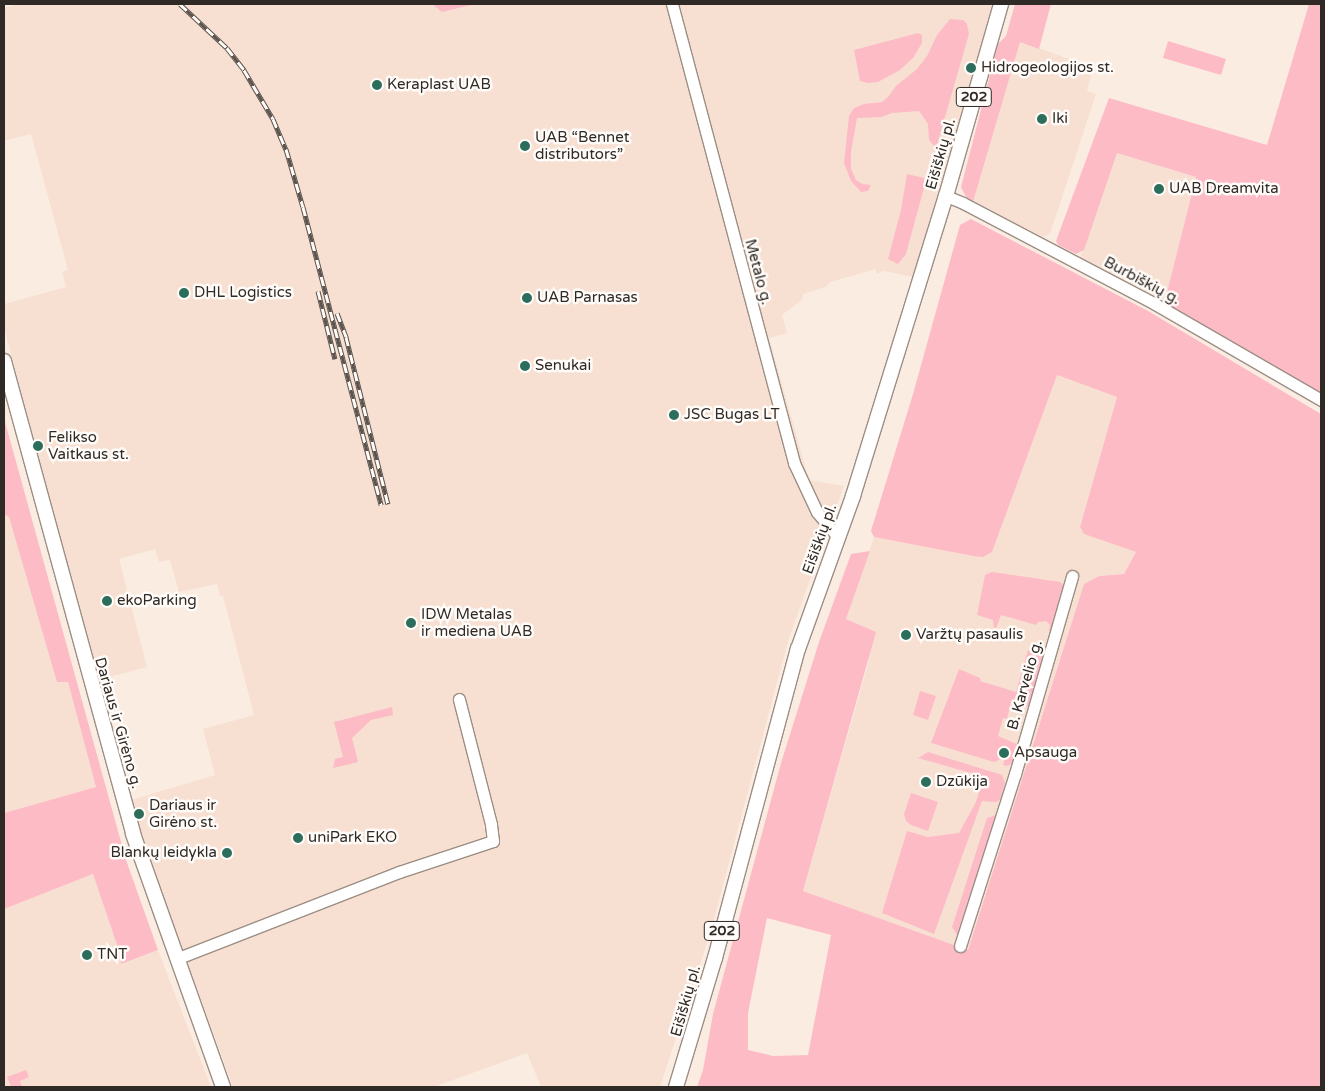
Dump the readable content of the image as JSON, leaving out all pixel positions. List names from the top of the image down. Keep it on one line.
{"streets":{"main road":["202","Eišiškių pl.","Dariaus ir Girėno g."],"street":["Metalo g.","Burbiškių g.","B. Karvelio g."]},"crossings":[["Eišiškių pl.","Metalo g."],["Eišiškių pl.","Burbiškių g."]],"places":["Hidrogeologijos st.","Keraplast UAB","Iki","UAB “Bennet distributors”","UAB Dreamvita","DHL Logistics","UAB Parnasas","Senukai","JSC Bugas LT","Felikso Vaitkaus st.","ekoParking","IDW Metalas ir mediena UAB","Varžtų pasaulis","Apsauga","Dzūkija","Dariaus ir Girėno st.","uniPark EKO","Blankų leidykla","TNT"]}
